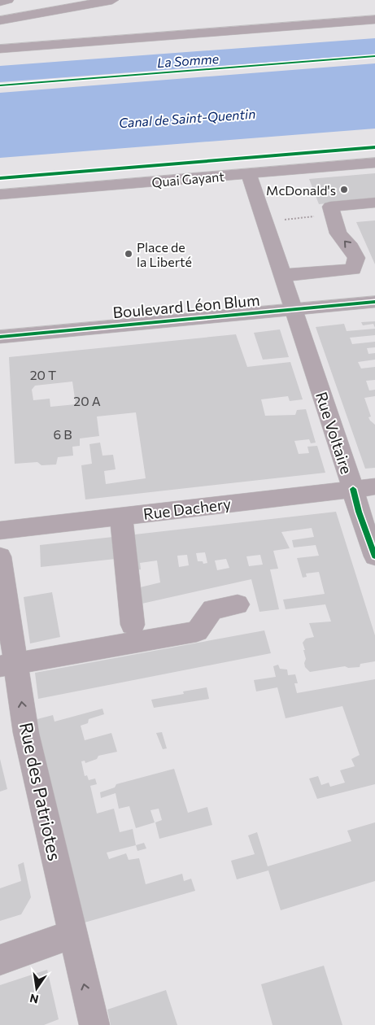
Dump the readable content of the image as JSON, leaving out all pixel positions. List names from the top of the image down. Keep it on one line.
{"streets":{"main road":["Boulevard Léon Blum"],"street":["Quai Gayant","Rue Voltaire","Rue Dachery","Rue des Patriotes"]},"crossings":[["Boulevard Léon Blum","Rue Voltaire"],["Rue Voltaire","Rue Dachery"]],"one_way":["Rue des Patriotes"],"water":["La Somme","Canal de Saint-Quentin"],"places":["McDonald's","Place de la Liberté"],"house_numbers":["20 T","20 A","6 B"],"north":"bottom"}
